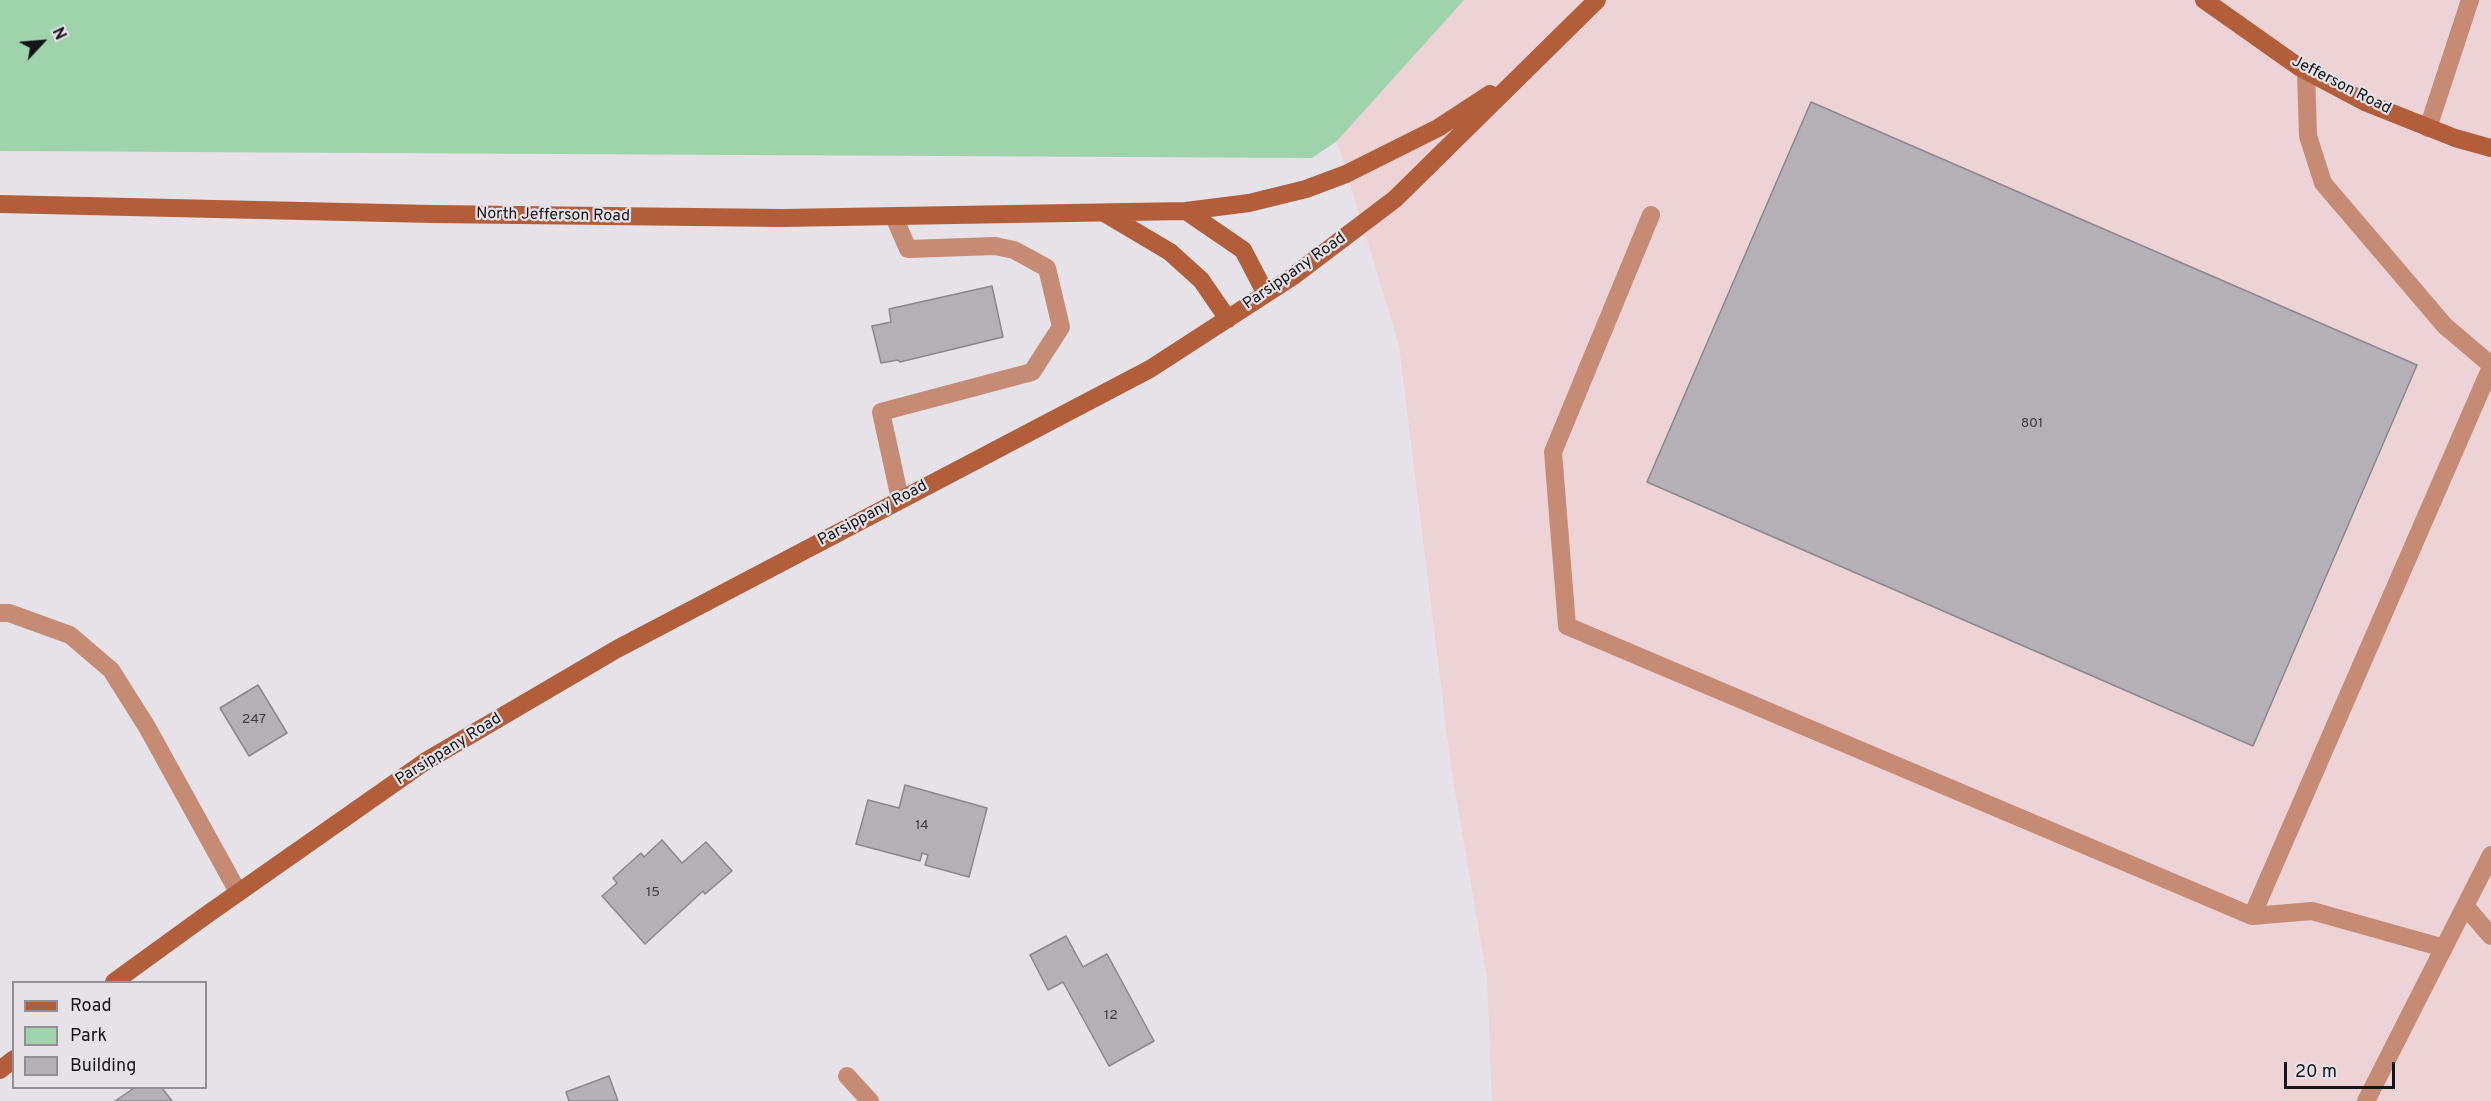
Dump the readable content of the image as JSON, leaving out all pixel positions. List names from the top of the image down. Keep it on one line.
{"streets":{"main road":["Jefferson Road","North Jefferson Road","Parsippany Road"]},"crossings":[["North Jefferson Road","Parsippany Road"]],"house_numbers":["801","247","14","15","12"],"legend":["Road","Park","Building"],"scale_bar":"20 m","north":"top right"}
